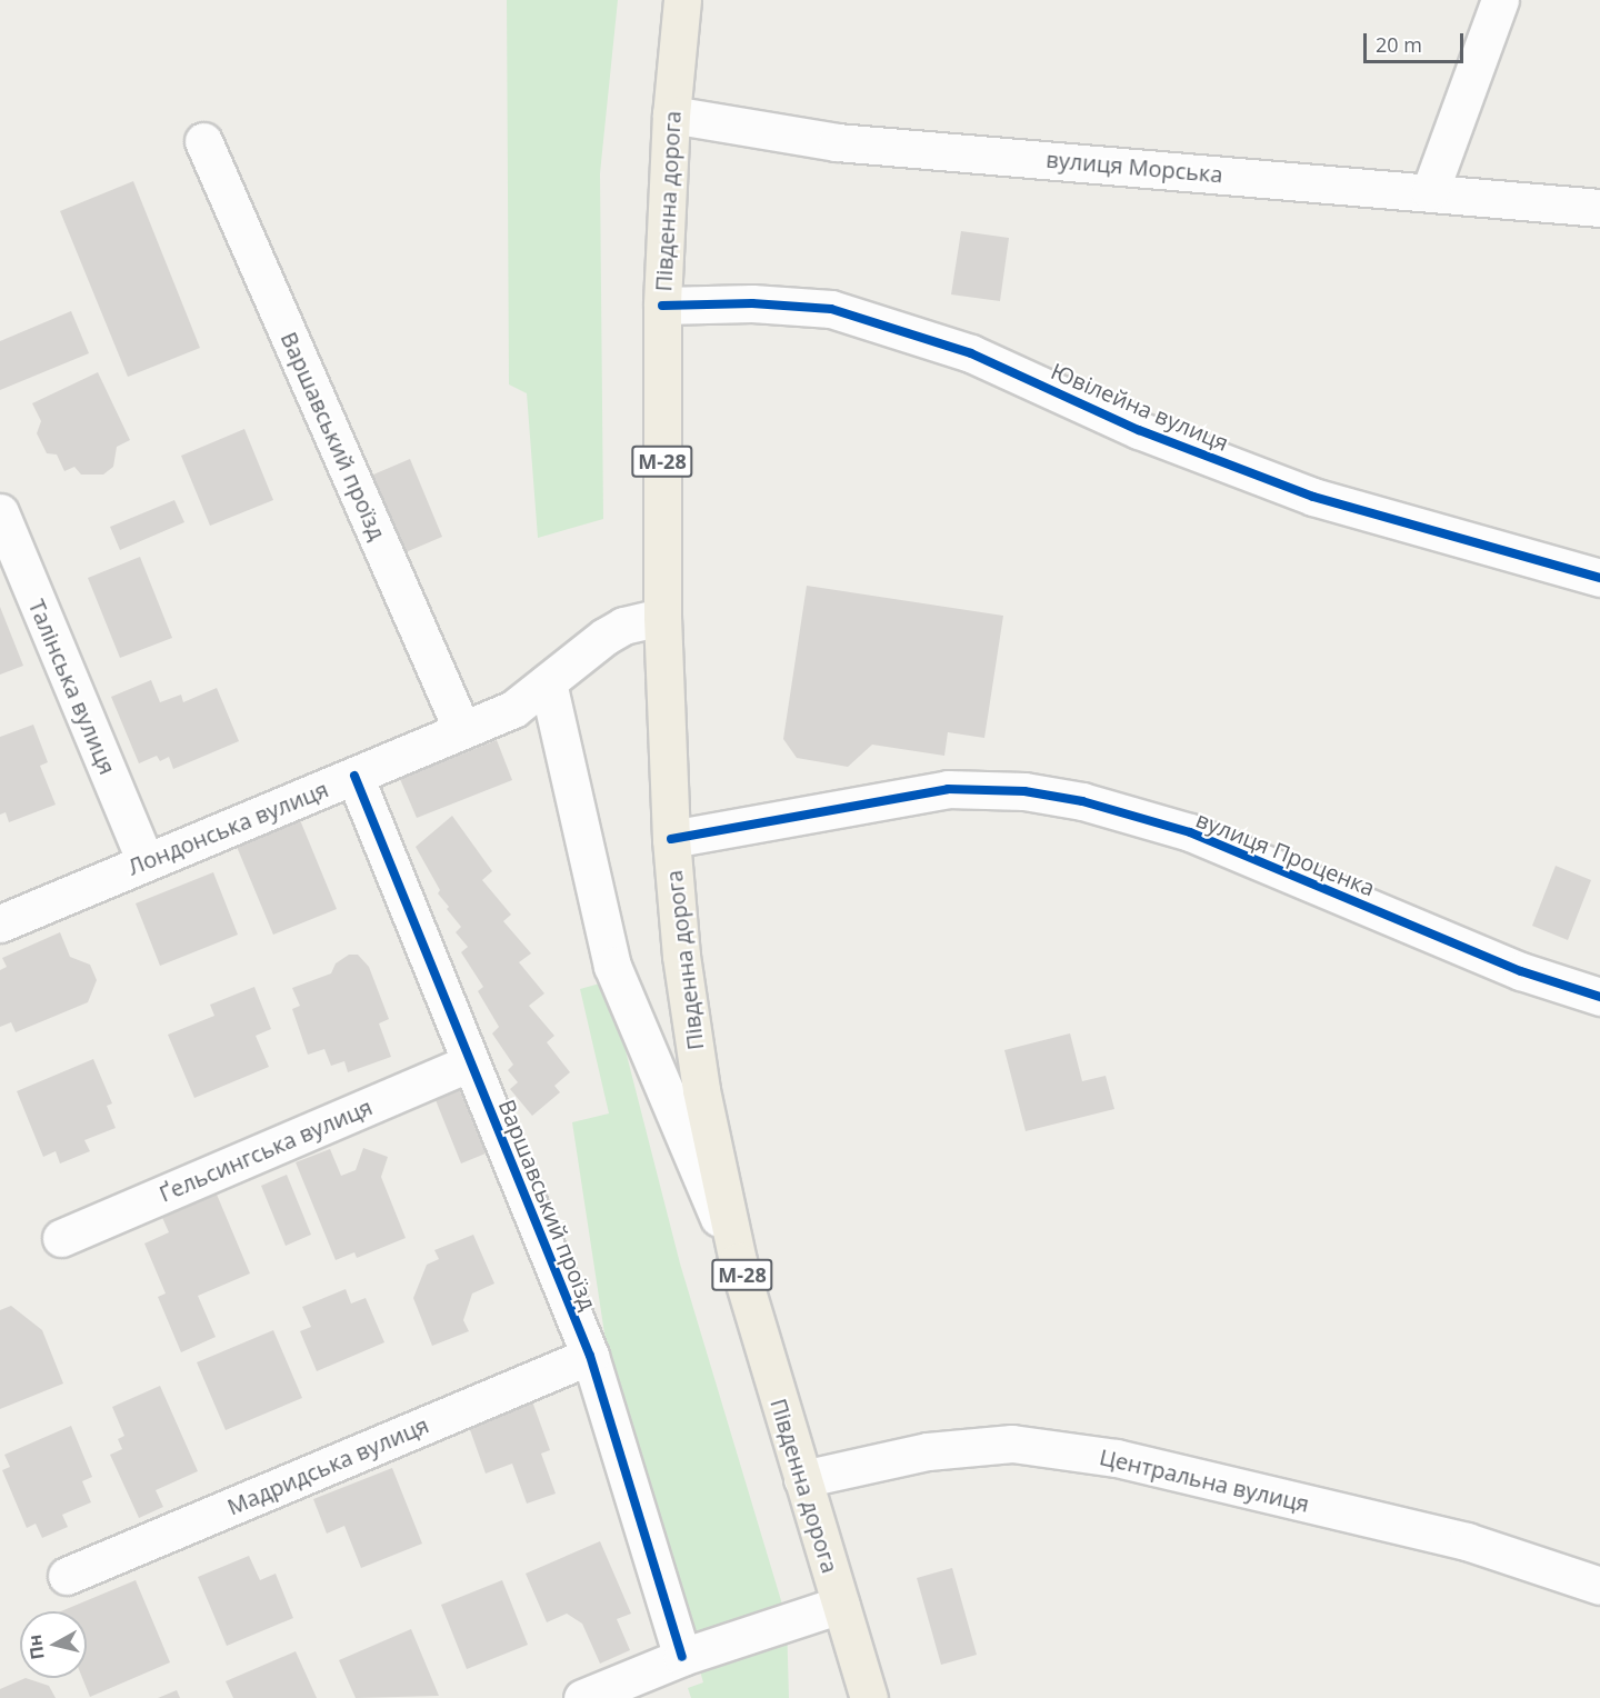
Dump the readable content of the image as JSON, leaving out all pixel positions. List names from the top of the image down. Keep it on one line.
{"streets":{"highway":["Південна дорога","М-28"],"street":["вулиця Морська","Ювілейна вулиця","Варшавський проїзд","Талінська вулиця","Лондонська вулиця","вулиця Проценка","Ґельсингська вулиця","Мадридська вулиця","Центральна вулиця"]},"crossings":[["вулиця Морська","Південна дорога"],["Південна дорога","Ювілейна вулиця"],["Південна дорога","Лондонська вулиця"],["Південна дорога","вулиця Проценка"],["Південна дорога","Центральна вулиця"],["Варшавський проїзд","Лондонська вулиця"],["Варшавський проїзд","Ґельсингська вулиця"],["Варшавський проїзд","Мадридська вулиця"],["Талінська вулиця","Лондонська вулиця"]],"scale_bar":"20 m","north":"left"}
